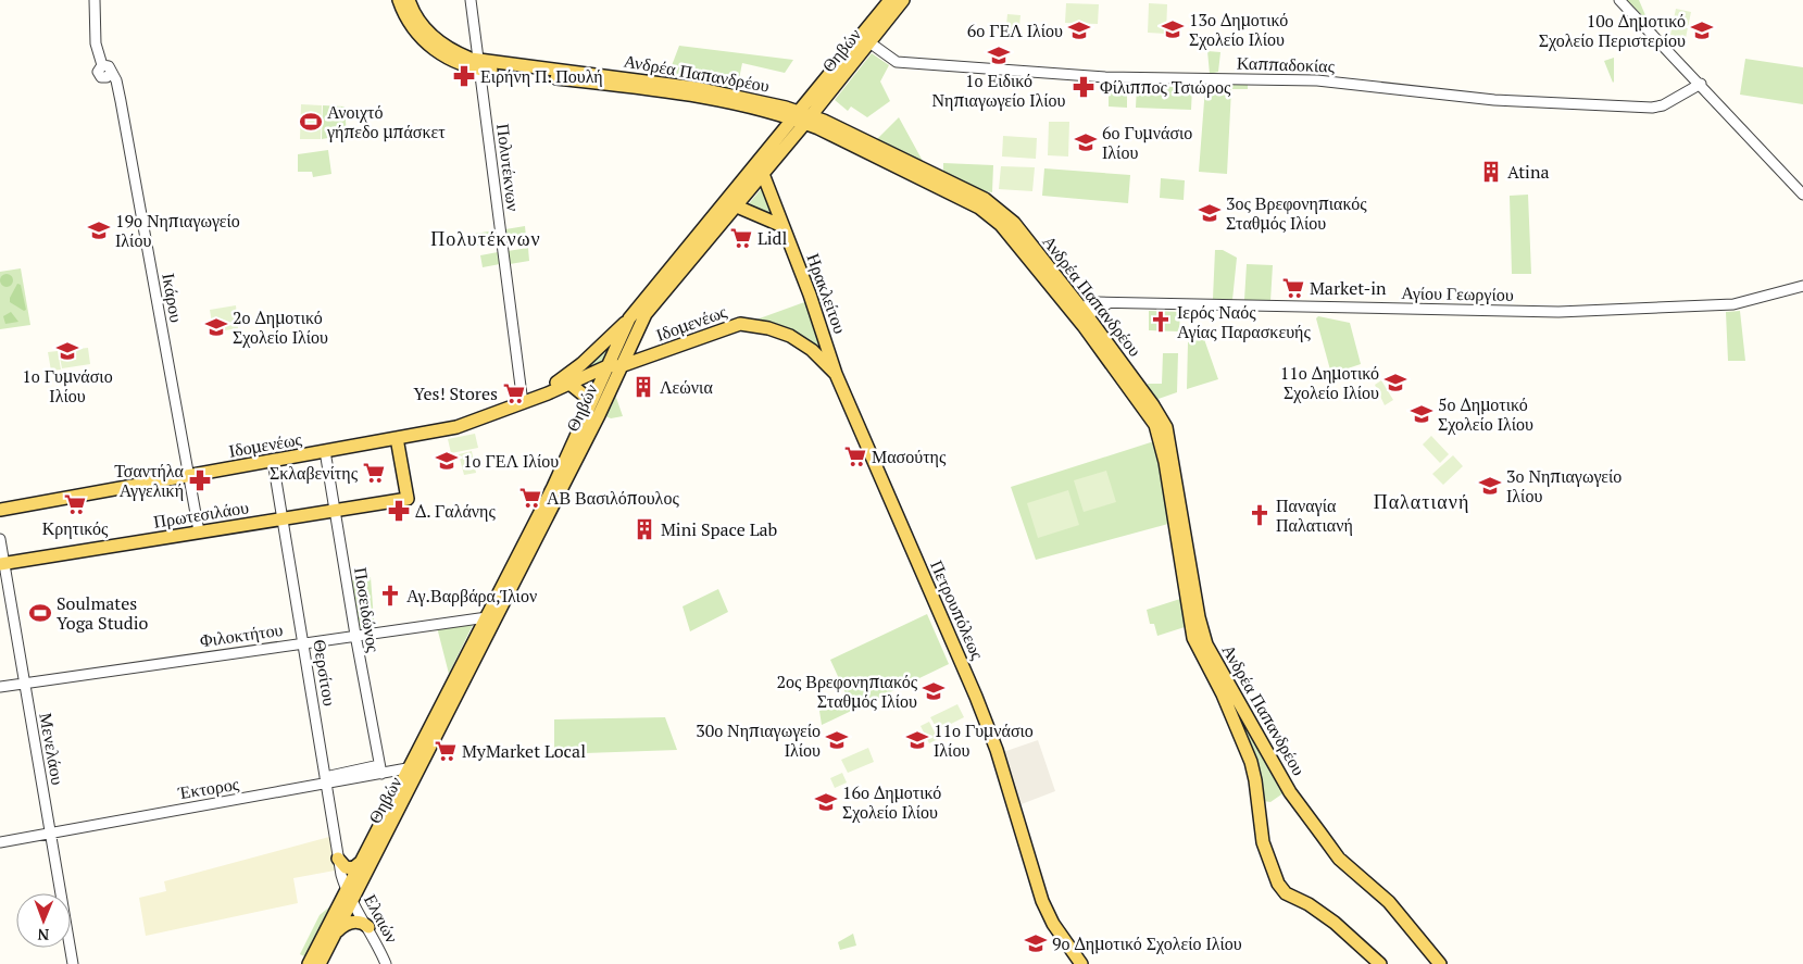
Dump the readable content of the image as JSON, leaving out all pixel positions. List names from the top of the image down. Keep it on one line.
{"streets":{"main road":["Θηβών","Ανδρέα Παπανδρέου","Ηρακλείτου","Ιδομενέως","Πρωτεσιλάου","Πετρουπόλεως"],"street":["Καππαδοκίας","Πολυτέκνων","Αγίου Γεωργίου","Ικάρου","Ποσειδώνος","Φιλοκτήτου","Θερσίτου","Μενελάου","Έκτορος","Ελαιών"]},"crossings":[["Θηβών","Καππαδοκίας"],["Θηβών","Ανδρέα Παπανδρέου"],["Θηβών","Ηρακλείτου"],["Θηβών","Ιδομενέως"],["Θηβών","Φιλοκτήτου"],["Θηβών","Θερσίτου"],["Θηβών","Έκτορος"],["Θηβών","Ελαιών"],["Ανδρέα Παπανδρέου","Πολυτέκνων"],["Ανδρέα Παπανδρέου","Αγίου Γεωργίου"],["Πολυτέκνων","Ιδομενέως"],["Ηρακλείτου","Πετρουπόλεως"],["Ικάρου","Ιδομενέως"],["Ικάρου","Πρωτεσιλάου"],["Ιδομενέως","Πρωτεσιλάου"],["Ιδομενέως","Ποσειδώνος"],["Ιδομενέως","Πετρουπόλεως"],["Ιδομενέως","Θερσίτου"],["Πρωτεσιλάου","Ποσειδώνος"],["Πρωτεσιλάου","Θερσίτου"],["Πρωτεσιλάου","Μενελάου"],["Ποσειδώνος","Φιλοκτήτου"],["Ποσειδώνος","Έκτορος"],["Φιλοκτήτου","Θερσίτου"],["Φιλοκτήτου","Μενελάου"],["Θερσίτου","Έκτορος"],["Θερσίτου","Ελαιών"],["Μενελάου","Έκτορος"]],"districts":["Πολυτέκνων","Παλατιανή"],"places":{"school or university":["13ο Δημοτικό Σχολείο Ιλίου","6ο ΓΕΛ Ιλίου","10ο Δημοτικό Σχολείο Περιστερίου","1ο Ειδικό Νηπιαγωγείο Ιλίου","6ο Γυμνάσιο Ιλίου","3ος Βρεφονηπιακός Σταθμός Ιλίου","19ο Νηπιαγωγείο Ιλίου","2ο Δημοτικό Σχολείο Ιλίου","1ο Γυμνάσιο Ιλίου","11ο Δημοτικό Σχολείο Ιλίου","5ο Δημοτικό Σχολείο Ιλίου","1ο ΓΕΛ Ιλίου","3ο Νηπιαγωγείο Ιλίου","2ος Βρεφονηπιακός Σταθμός Ιλίου","30ο Νηπιαγωγείο Ιλίου","11ο Γυμνάσιο Ιλίου","16ο Δημοτικό Σχολείο Ιλίου","9ο Δημοτικό Σχολείο Ιλίου"],"pharmacy":["Ειρήνη Π. Πουλή","Φίλιππος Τσιώρος","Τσαντήλα Αγγελική","Δ. Γαλάνης"],"sports":["Ανοιχτό γήπεδο μπάσκετ","Soulmates Yoga Studio"],"building":["Atina","Λεώνια","Mini Space Lab"],"supermarket":["Lidl","Market-in","Yes! Stores","Μασούτης","Σκλαβενίτης","ΑΒ Βασιλόπουλος","Κρητικός","MyMarket Local"],"church":["Ιερός Ναός Αγίας Παρασκευής","Παναγία Παλατιανή","Αγ.Βαρβάρα,Ίλιον"]},"north":"bottom"}
